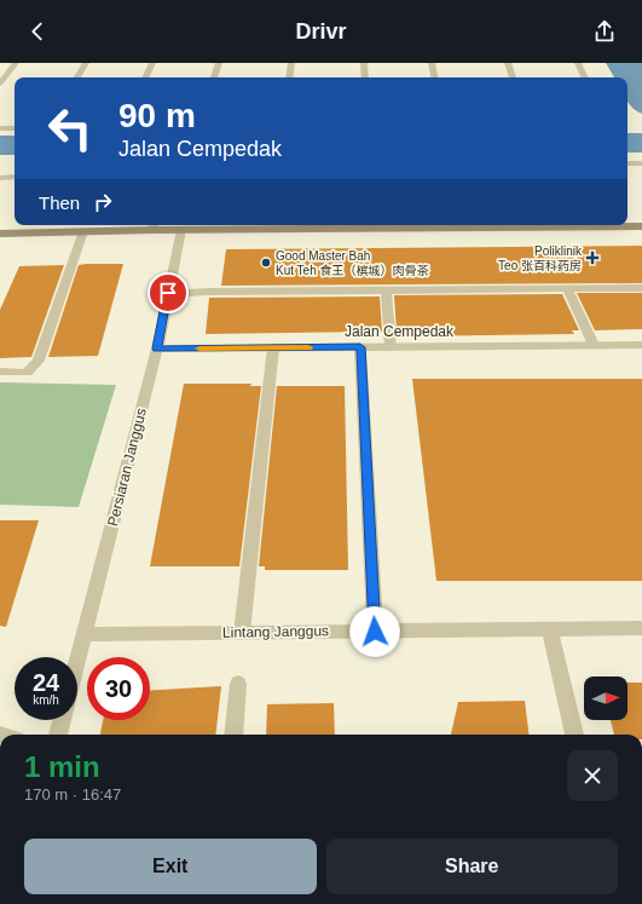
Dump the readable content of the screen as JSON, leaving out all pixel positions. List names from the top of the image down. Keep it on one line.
{"streets":{"street":["Jalan Cempedak","Persiaran Janggus","Lintang Janggus"]},"crossings":[["Jalan Cempedak","Persiaran Janggus"],["Persiaran Janggus","Lintang Janggus"]],"places":{"health":["Poliklinik Teo 张百科药房"],"other":["Good Master Bah Kut Teh 食王（槟城）肉骨茶"]},"north":"right","page":{"header":"Drivr","turn":["90 m","Jalan Cempedak"],"then":"Then","speed":"24 km/h","limit":"30","heading":["1 min","170 m · 16:47"],"buttons":["Exit","Share"]}}
